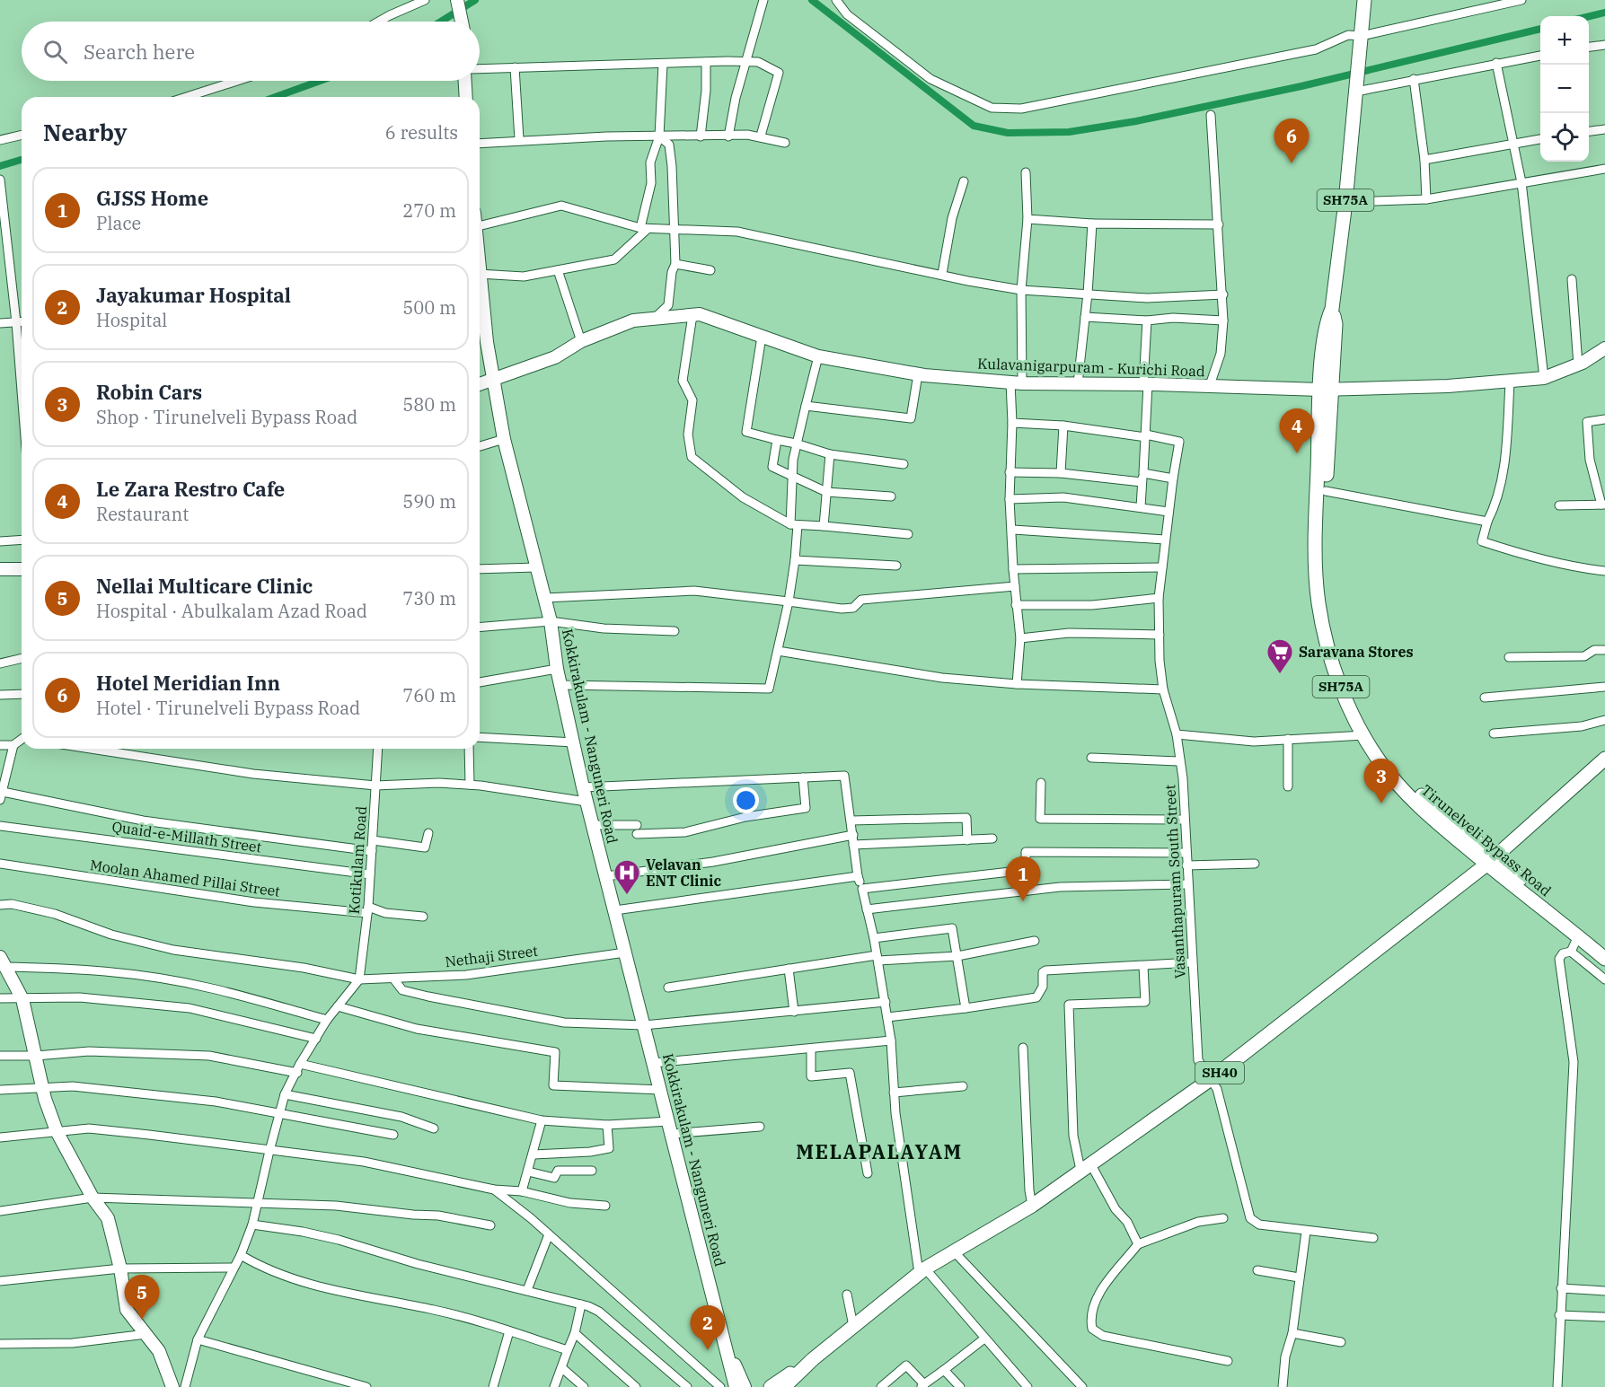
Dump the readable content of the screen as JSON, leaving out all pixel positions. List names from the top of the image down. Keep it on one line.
{"streets":{"main road":["SH75A","Kulavanigarpuram - Kurichi Road","Kokkirakulam - Nanguneri Road","Tirunelveli Bypass Road","SH40"],"street":["Quaid-e-Millath Street","Kotikulam Road","Moolan Ahamed Pillai Street","Vasanthapuram South Street","Nethaji Street"]},"crossings":[["Kulavanigarpuram - Kurichi Road","Kokkirakulam - Nanguneri Road"],["Kulavanigarpuram - Kurichi Road","Tirunelveli Bypass Road"],["Kokkirakulam - Nanguneri Road","Nethaji Street"],["Quaid-e-Millath Street","Kotikulam Road"],["Tirunelveli Bypass Road","SH40"],["Kotikulam Road","Moolan Ahamed Pillai Street"],["Kotikulam Road","Nethaji Street"],["Vasanthapuram South Street","SH40"]],"districts":["MELAPALAYAM"],"places":{"supermarket":["Saravana Stores"],"hospital":["Velavan ENT Clinic"]},"page":{"map_buttons":["+","−"],"search":"Search here","heading":["Nearby","6 results"],"pins":["6","4","3","1","5","2"],"list":[{"mark":"1","name":"GJSS Home","note":"Place","value":"270 m"},{"mark":"2","name":"Jayakumar Hospital","note":"Hospital","value":"500 m"},{"mark":"3","name":"Robin Cars","note":"Shop · Tirunelveli Bypass Road","value":"580 m"},{"mark":"4","name":"Le Zara Restro Cafe","note":"Restaurant","value":"590 m"},{"mark":"5","name":"Nellai Multicare Clinic","note":"Hospital · Abulkalam Azad Road","value":"730 m"},{"mark":"6","name":"Hotel Meridian Inn","note":"Hotel · Tirunelveli Bypass Road","value":"760 m"}]}}
